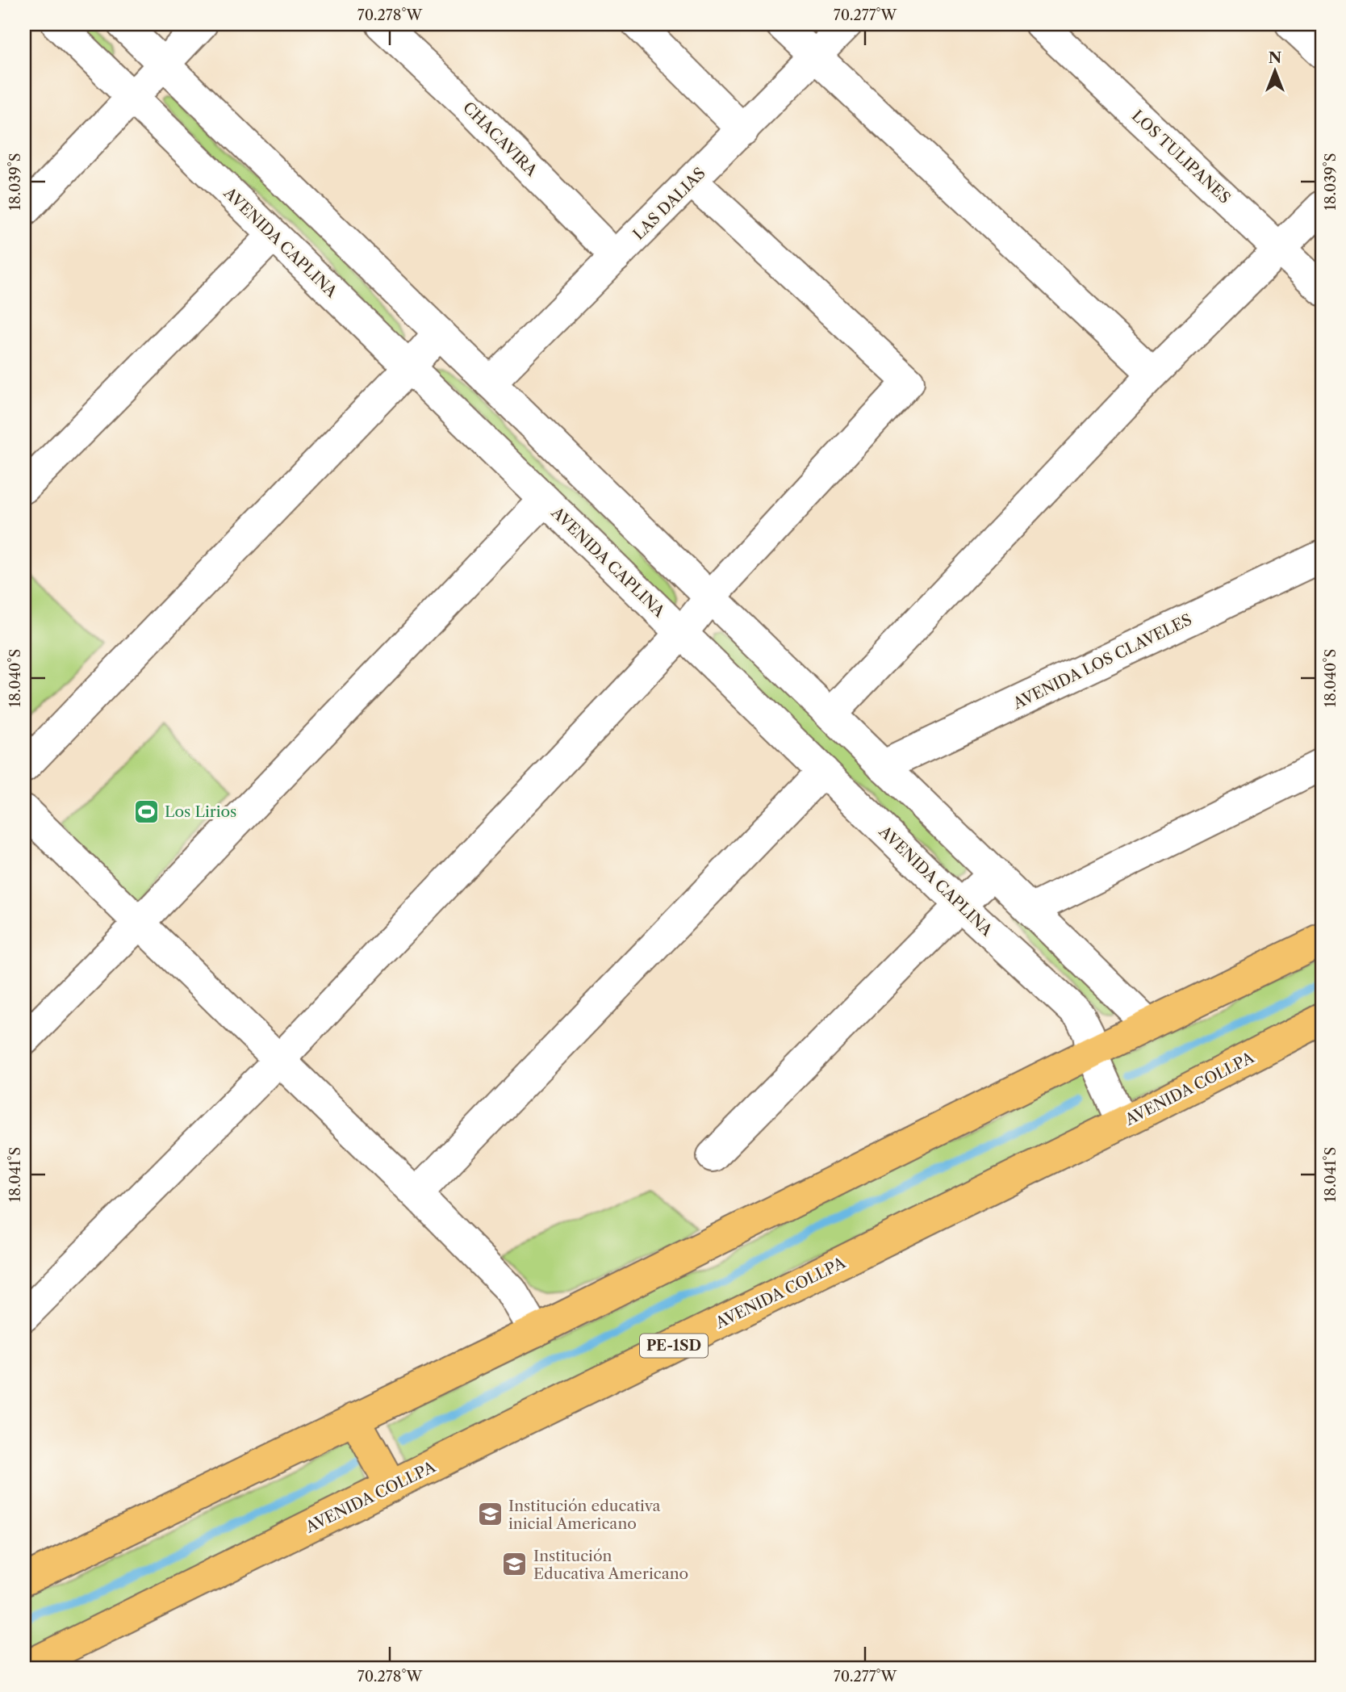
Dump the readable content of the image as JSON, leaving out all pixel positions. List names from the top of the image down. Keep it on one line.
{"streets":{"highway":["AVENIDA COLLPA","PE-1SD"],"street":["CHACAVIRA","LOS TULIPANES","LAS DALIAS","AVENIDA CAPLINA","AVENIDA LOS CLAVELES"]},"crossings":[["CHACAVIRA","LAS DALIAS"],["AVENIDA CAPLINA","AVENIDA COLLPA"]],"places":{"sports":["Los Lirios"],"school or university":["Institución educativa inicial Americano","Institución Educativa Americano"]},"north":"top","coordinates":["70.278°W","70.277°W","18.039°S","18.040°S","18.041°S"]}
